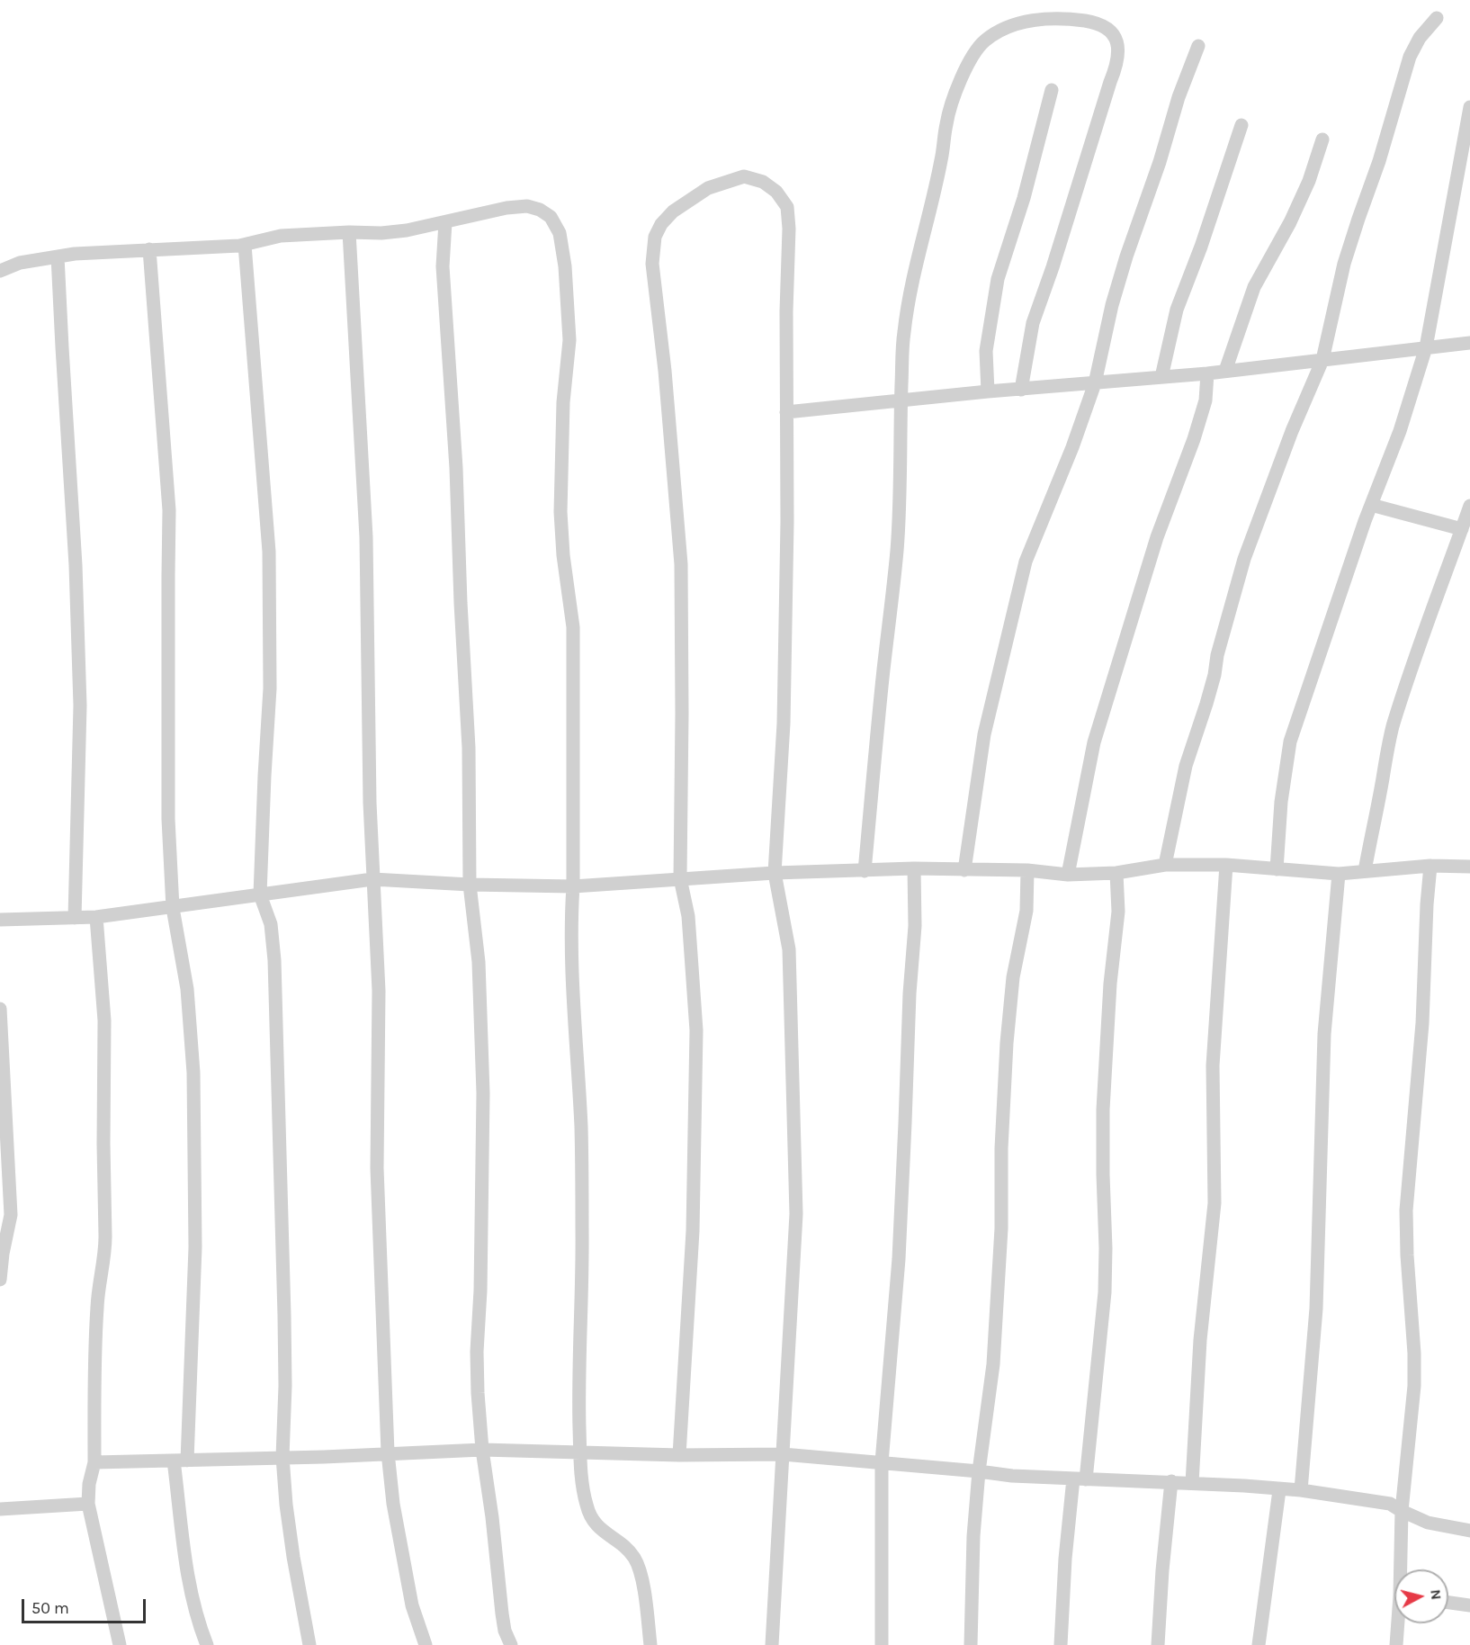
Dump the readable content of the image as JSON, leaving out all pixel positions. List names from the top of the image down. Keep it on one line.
{"scale_bar":"50 m","north":"right"}
